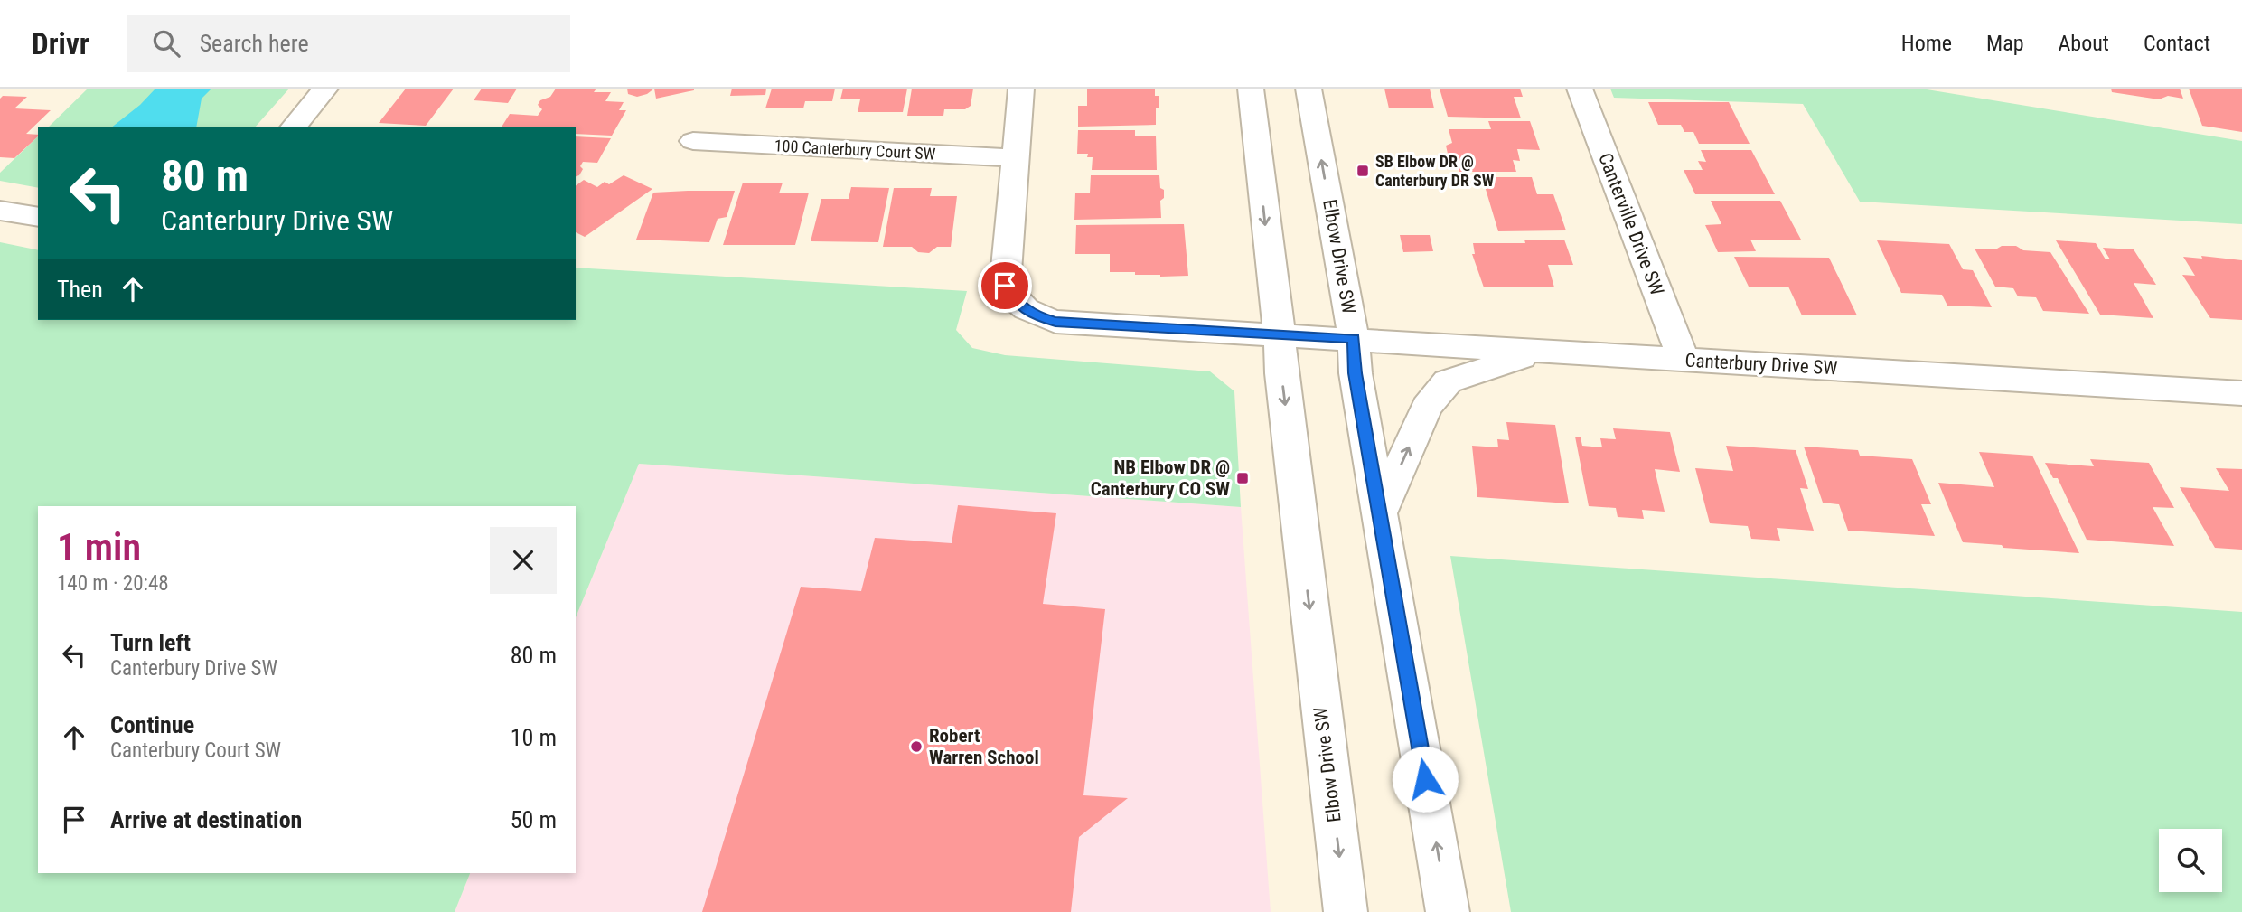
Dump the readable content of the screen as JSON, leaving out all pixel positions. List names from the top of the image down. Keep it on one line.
{"streets":{"street":["100 Canterbury Court SW","Canterville Drive SW","Elbow Drive SW","Canterbury Drive SW"]},"crossings":[["100 Canterbury Court SW","Canterbury Drive SW"],["Canterville Drive SW","Canterbury Drive SW"],["Elbow Drive SW","Canterbury Drive SW"]],"places":{"transit":["SB Elbow DR @ Canterbury DR SW","NB Elbow DR @ Canterbury CO SW"],"other":["Robert Warren School"]},"page":{"header":"Drivr","search":"Search here","nav":["Home","Map","About","Contact"],"turn":["80 m","Canterbury Drive SW"],"then":"Then","heading":["1 min","140 m · 20:48"],"list":[{"name":"Turn left","note":"Canterbury Drive SW","value":"80 m"},{"name":"Continue","note":"Canterbury Court SW","value":"10 m"},{"name":"Arrive at destination","value":"50 m"}]}}
